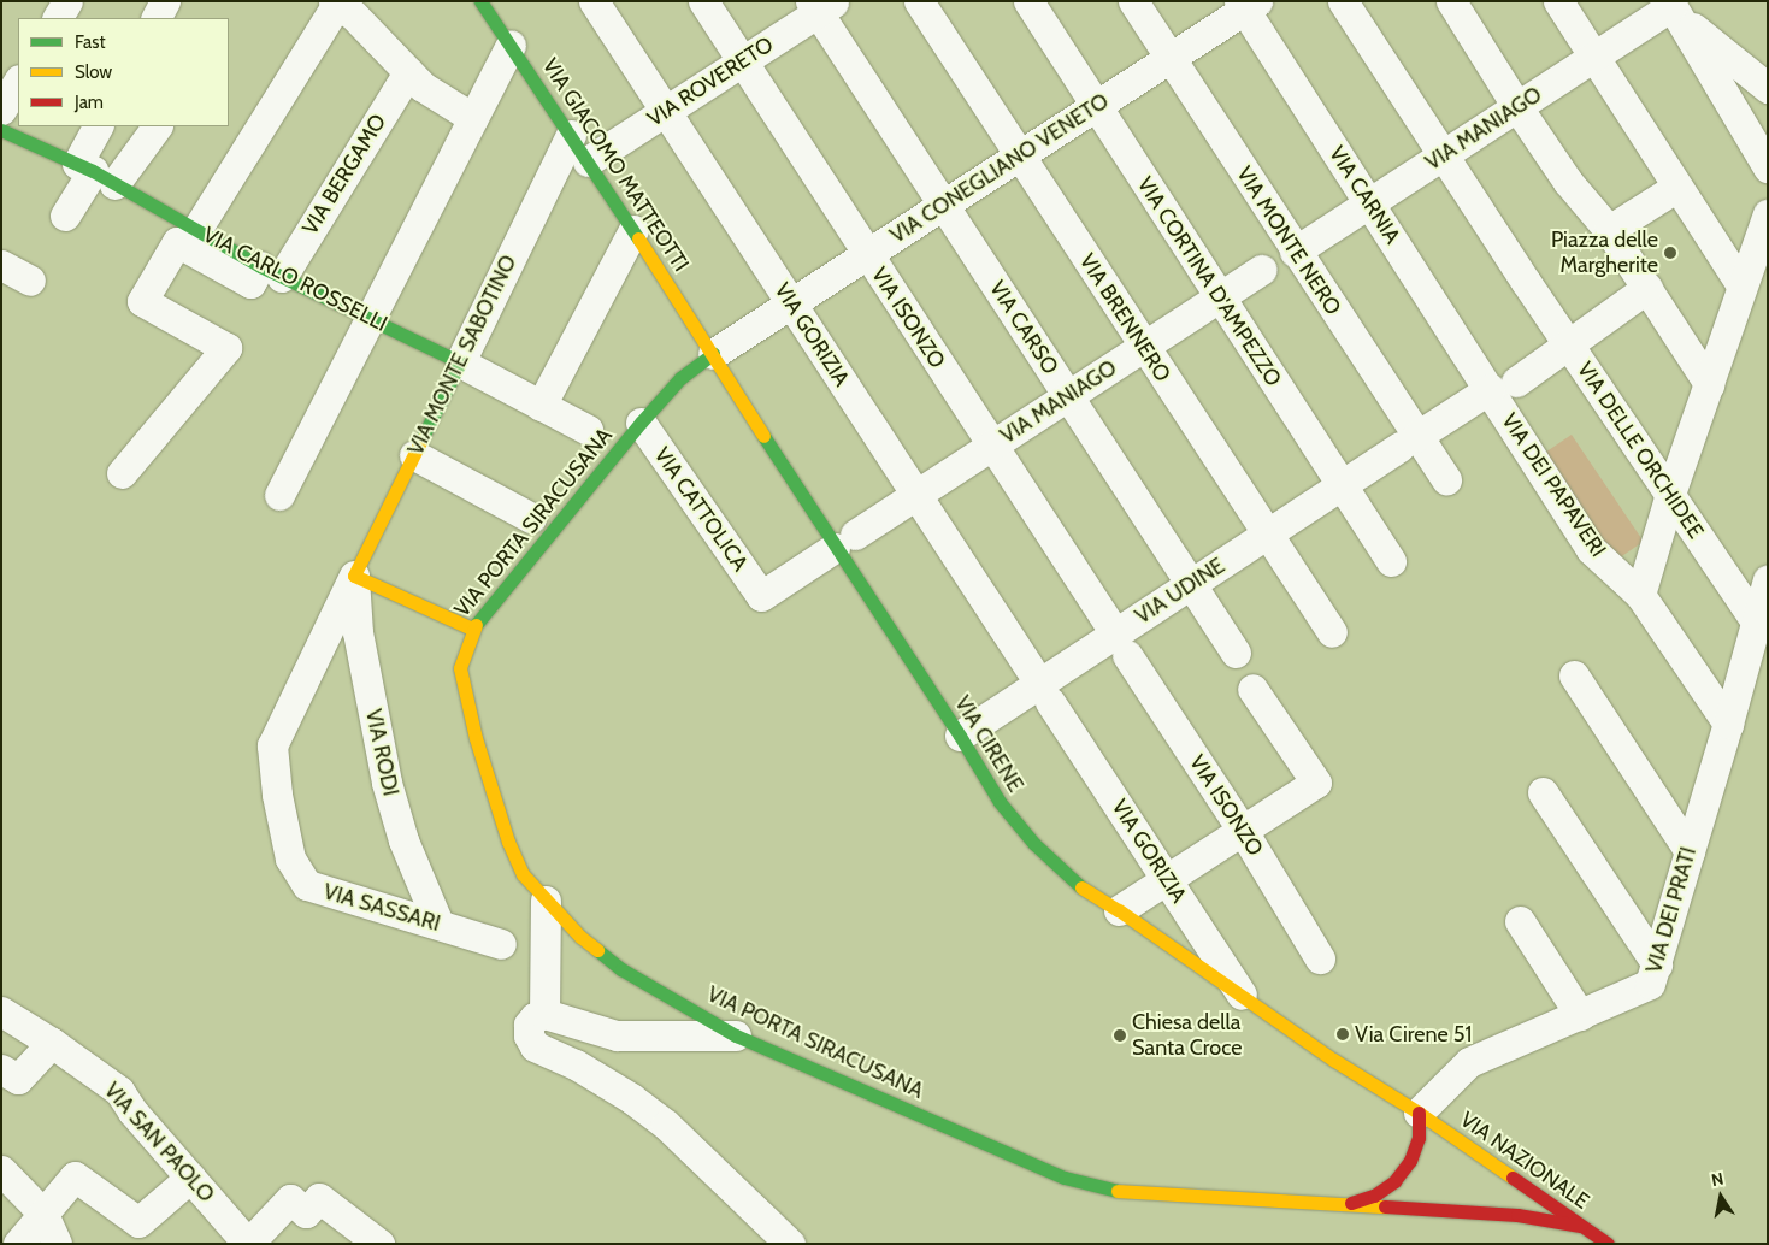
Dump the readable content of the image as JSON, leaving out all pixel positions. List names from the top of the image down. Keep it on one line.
{"streets":{"main road":["VIA GIACOMO MATTEOTTI","VIA CARLO ROSSELLI","VIA MONTE SABOTINO","VIA PORTA SIRACUSANA","VIA CIRENE","VIA NAZIONALE"],"street":["VIA ROVERETO","VIA MANIAGO","VIA CONEGLIANO VENETO","VIA BERGAMO","VIA CARNIA","VIA MONTE NERO","VIA CORTINA D'AMPEZZO","VIA ISONZO","VIA BRENNERO","VIA CARSO","VIA GORIZIA","VIA DELLE ORCHIDEE","VIA DEI PAPAVERI","VIA CATTOLICA","VIA UDINE","VIA RODI","VIA SASSARI","VIA DEI PRATI","VIA SAN PAOLO"]},"crossings":[["VIA ROVERETO","VIA GIACOMO MATTEOTTI"],["VIA ROVERETO","VIA ISONZO"],["VIA ROVERETO","VIA CARSO"],["VIA ROVERETO","VIA GORIZIA"],["VIA MANIAGO","VIA CARNIA"],["VIA MANIAGO","VIA MONTE NERO"],["VIA MANIAGO","VIA CORTINA D'AMPEZZO"],["VIA MANIAGO","VIA ISONZO"],["VIA MANIAGO","VIA BRENNERO"],["VIA MANIAGO","VIA CARSO"],["VIA MANIAGO","VIA GORIZIA"],["VIA MANIAGO","VIA DELLE ORCHIDEE"],["VIA MANIAGO","VIA CATTOLICA"],["VIA MANIAGO","VIA CIRENE"],["VIA GIACOMO MATTEOTTI","VIA CONEGLIANO VENETO"],["VIA GIACOMO MATTEOTTI","VIA MONTE SABOTINO"],["VIA GIACOMO MATTEOTTI","VIA PORTA SIRACUSANA"],["VIA GIACOMO MATTEOTTI","VIA CIRENE"],["VIA CONEGLIANO VENETO","VIA CARNIA"],["VIA CONEGLIANO VENETO","VIA MONTE NERO"],["VIA CONEGLIANO VENETO","VIA CORTINA D'AMPEZZO"],["VIA CONEGLIANO VENETO","VIA ISONZO"],["VIA CONEGLIANO VENETO","VIA BRENNERO"],["VIA CONEGLIANO VENETO","VIA CARSO"],["VIA CONEGLIANO VENETO","VIA GORIZIA"],["VIA CONEGLIANO VENETO","VIA PORTA SIRACUSANA"],["VIA CONEGLIANO VENETO","VIA CIRENE"],["VIA BERGAMO","VIA CARLO ROSSELLI"],["VIA CARNIA","VIA DEI PAPAVERI"],["VIA CARNIA","VIA UDINE"],["VIA MONTE NERO","VIA UDINE"],["VIA CARLO ROSSELLI","VIA MONTE SABOTINO"],["VIA CORTINA D'AMPEZZO","VIA UDINE"],["VIA ISONZO","VIA UDINE"],["VIA BRENNERO","VIA UDINE"],["VIA CARSO","VIA UDINE"],["VIA GORIZIA","VIA CIRENE"],["VIA MONTE SABOTINO","VIA RODI"],["VIA MONTE SABOTINO","VIA SASSARI"],["VIA DELLE ORCHIDEE","VIA UDINE"],["VIA DELLE ORCHIDEE","VIA DEI PRATI"],["VIA DEI PAPAVERI","VIA UDINE"],["VIA DEI PAPAVERI","VIA DEI PRATI"],["VIA CATTOLICA","VIA PORTA SIRACUSANA"],["VIA PORTA SIRACUSANA","VIA CIRENE"],["VIA PORTA SIRACUSANA","VIA NAZIONALE"],["VIA UDINE","VIA CIRENE"],["VIA CIRENE","VIA NAZIONALE"],["VIA RODI","VIA SASSARI"],["VIA DEI PRATI","VIA NAZIONALE"]],"places":["Piazza delle Margherite","Via Cirene 51","Chiesa della Santa Croce"],"legend":["Fast","Slow","Jam"],"north":"top"}
